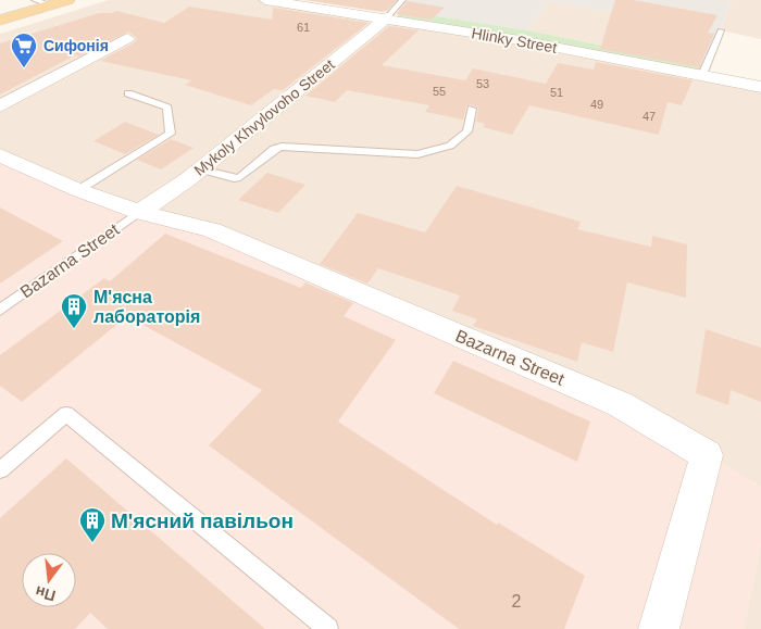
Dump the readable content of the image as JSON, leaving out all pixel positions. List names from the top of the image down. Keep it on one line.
{"streets":{"street":["Hlinky Street","Mykoly Khvylovoho Street","Bazarna Street"]},"crossings":[["Hlinky Street","Mykoly Khvylovoho Street"],["Mykoly Khvylovoho Street","Bazarna Street"]],"places":{"supermarket":["Сифонія"],"building":["М'ясна лабораторія","М'ясний павільон"]},"house_numbers":["61","53","55","51","49","47","2"],"north":"bottom"}
